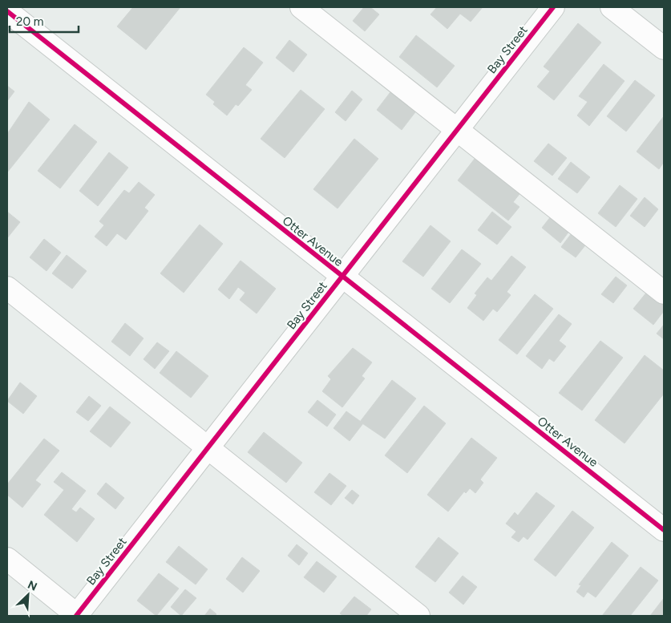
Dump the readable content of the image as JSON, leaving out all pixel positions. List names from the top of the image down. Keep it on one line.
{"streets":{"street":["Bay Street","Otter Avenue"]},"crossings":[["Bay Street","Otter Avenue"]],"scale_bar":"20 m","north":"top right"}
